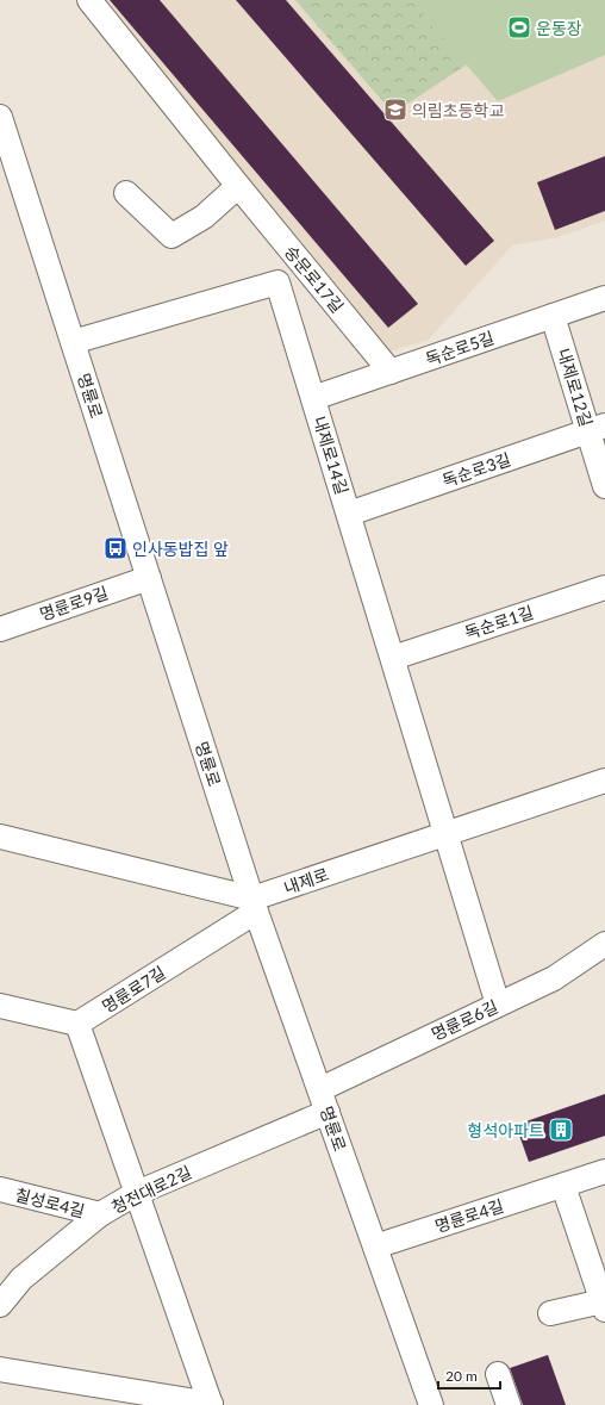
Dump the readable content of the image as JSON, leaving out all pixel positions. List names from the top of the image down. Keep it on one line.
{"streets":{"street":["숭문로17길","독순로5길","내제로12길","명륜로","내제로14길","독순로3길","명륜로9길","독순로1길","내제로","명륜로7길","명륜로6길","청전대로2길","칠성로4길","명륜로4길"]},"crossings":[["숭문로17길","독순로5길"],["독순로5길","내제로12길"],["독순로5길","내제로14길"],["내제로12길","독순로3길"],["명륜로","내제로14길"],["명륜로","명륜로9길"],["명륜로","내제로"],["명륜로","명륜로7길"],["명륜로","명륜로6길"],["명륜로","청전대로2길"],["명륜로","명륜로4길"],["내제로14길","독순로3길"],["내제로14길","독순로1길"],["내제로14길","내제로"],["내제로14길","명륜로6길"],["내제로","명륜로7길"],["청전대로2길","칠성로4길"]],"places":{"sports":["운동장"],"school or university":["의림초등학교"],"bus stop":["인사동밥집 앞"],"building":["형석아파트"]},"scale_bar":"20 m"}
